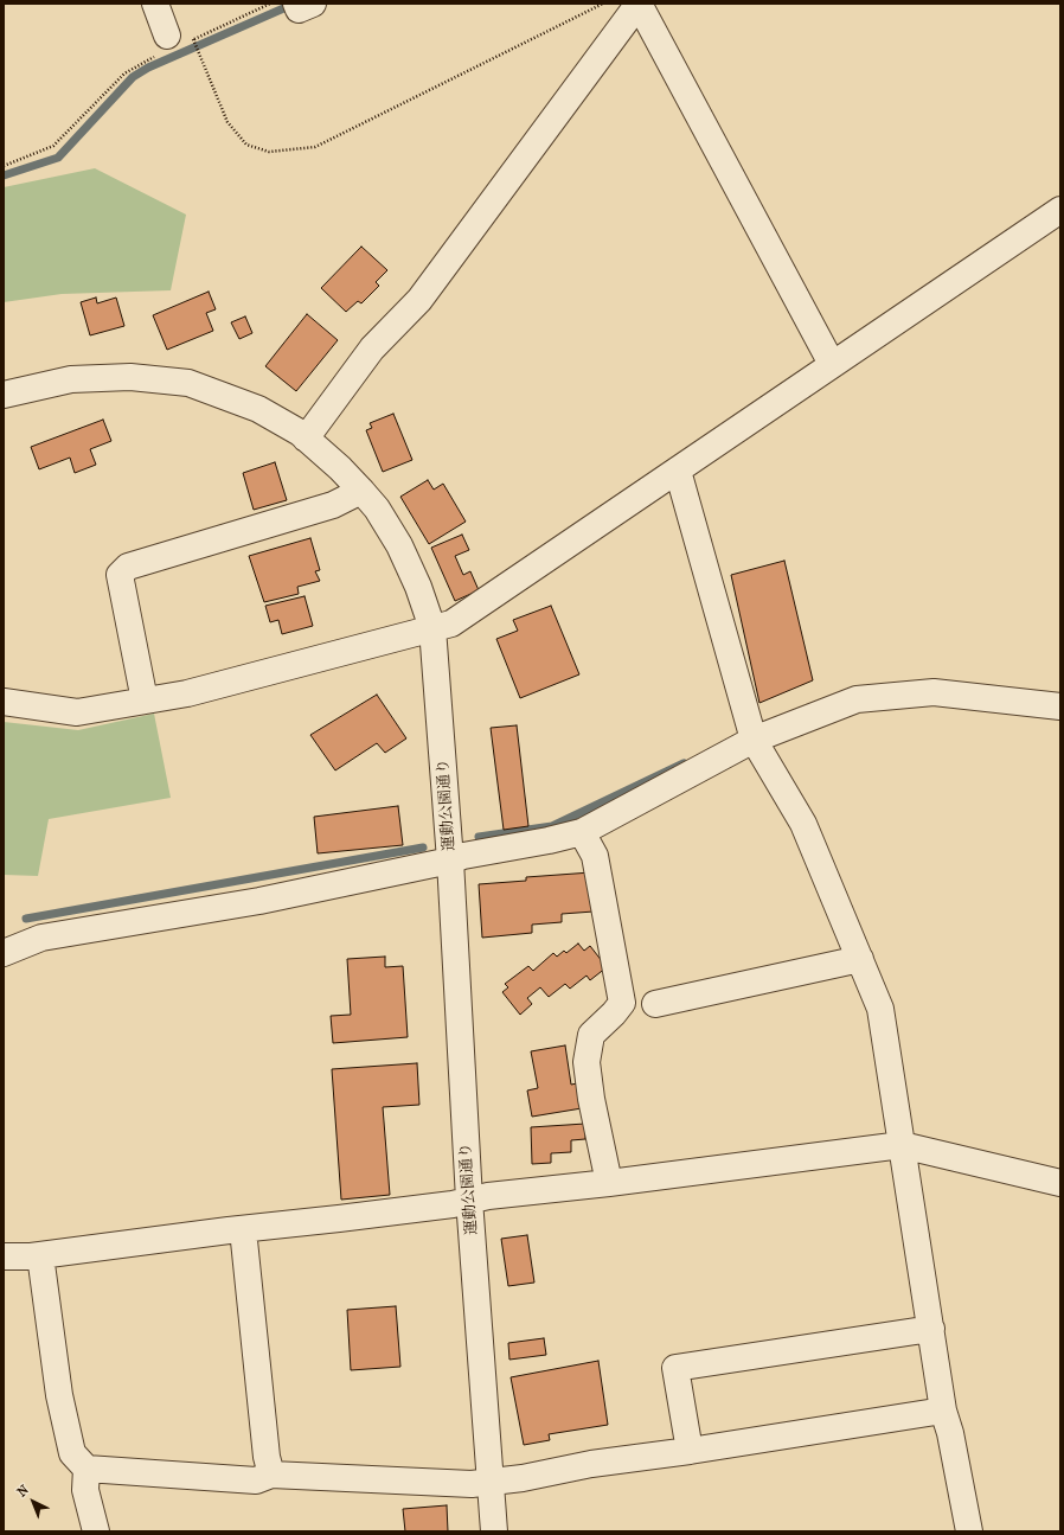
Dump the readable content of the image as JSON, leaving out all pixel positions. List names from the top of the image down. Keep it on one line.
{"streets":{"street":["運動公園通り"]},"north":"top left"}
